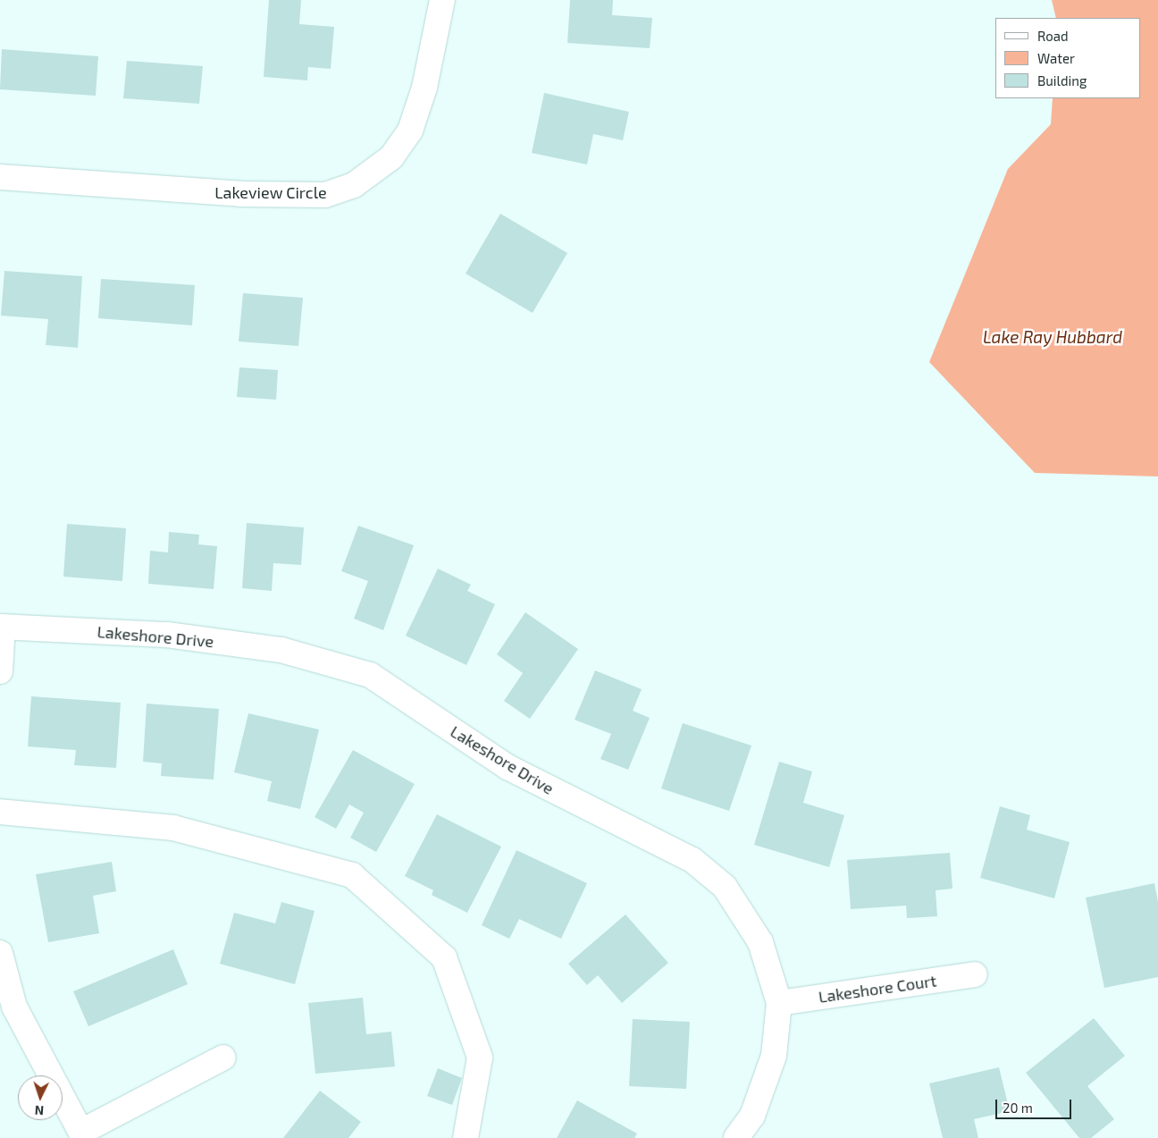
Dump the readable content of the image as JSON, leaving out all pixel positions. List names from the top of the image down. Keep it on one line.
{"streets":{"street":["Lakeview Circle","Lakeshore Drive","Lakeshore Court"]},"crossings":[["Lakeshore Drive","Lakeshore Court"]],"water":["Lake Ray Hubbard"],"legend":["Road","Water","Building"],"scale_bar":"20 m","north":"bottom"}
